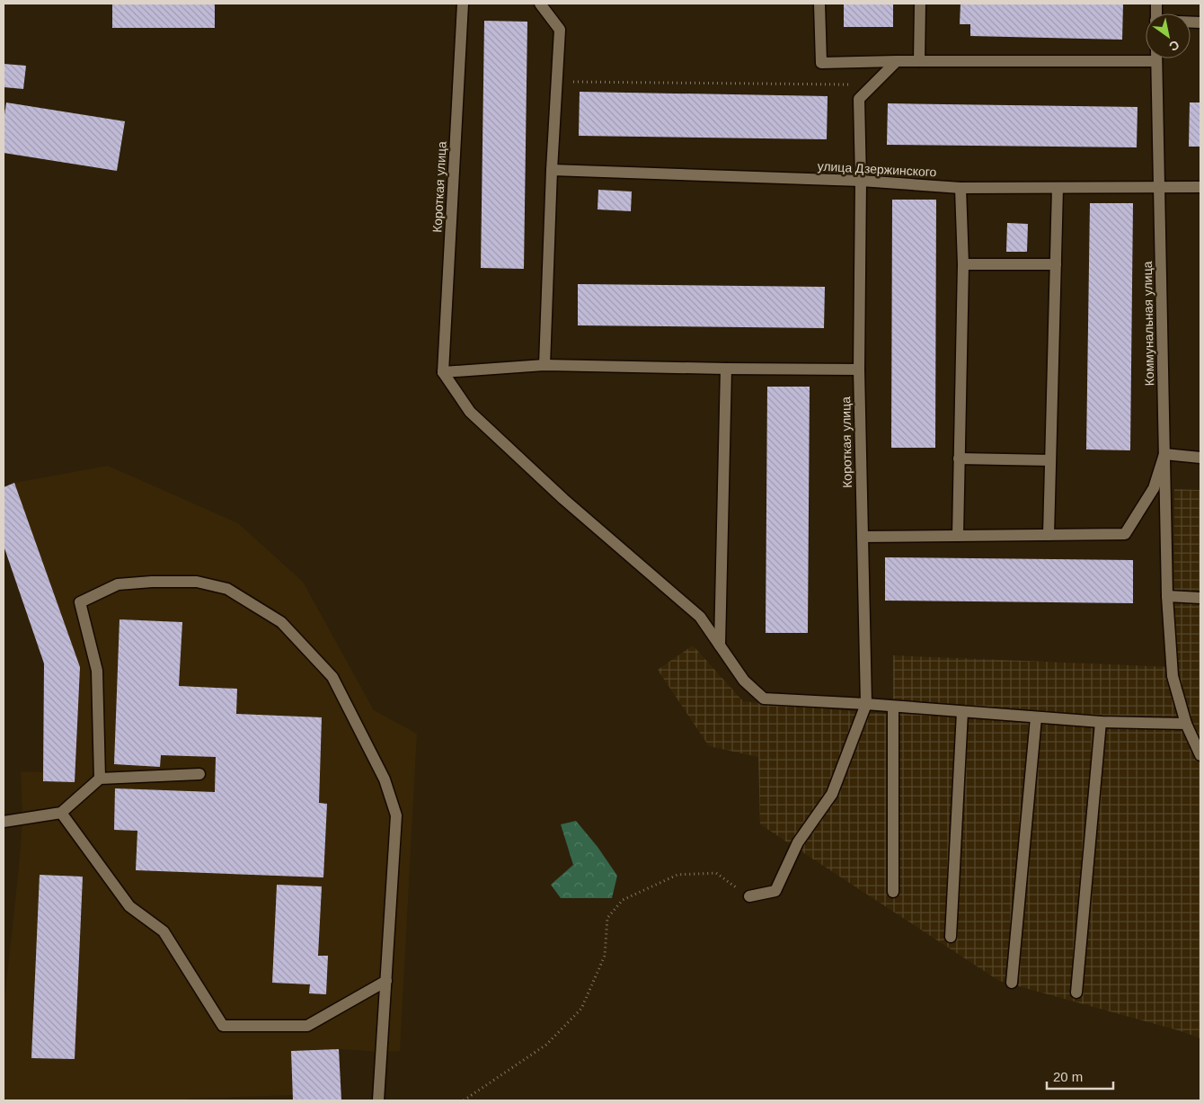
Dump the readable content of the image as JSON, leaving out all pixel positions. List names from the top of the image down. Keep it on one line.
{"streets":{"street":["улица Дзержинского","Короткая улица","Коммунальная улица"]},"crossings":[["улица Дзержинского","Короткая улица"],["улица Дзержинского","Коммунальная улица"]],"scale_bar":"20 m","north":"bottom right"}
